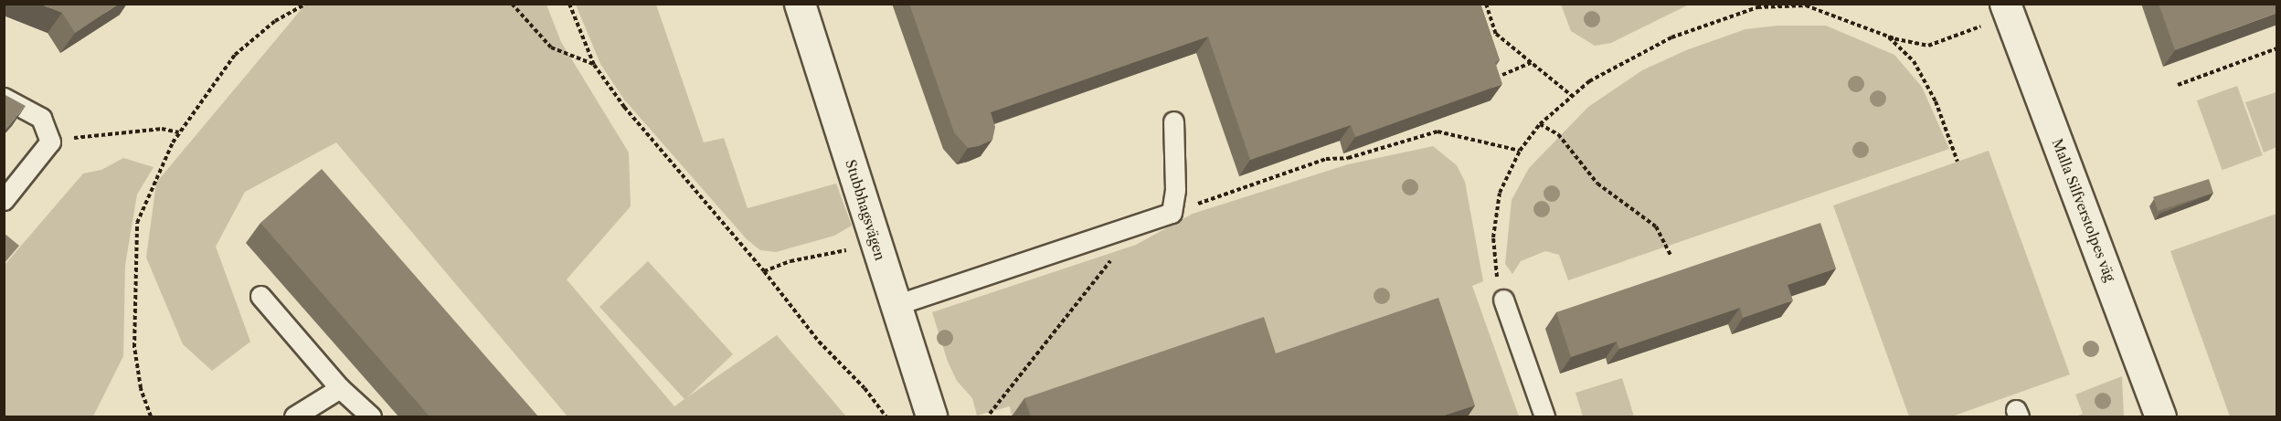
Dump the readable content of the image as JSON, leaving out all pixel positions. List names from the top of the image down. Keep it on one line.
{"streets":{"street":["Stubbhagsvägen","Malla Silfverstolpes väg"]}}
